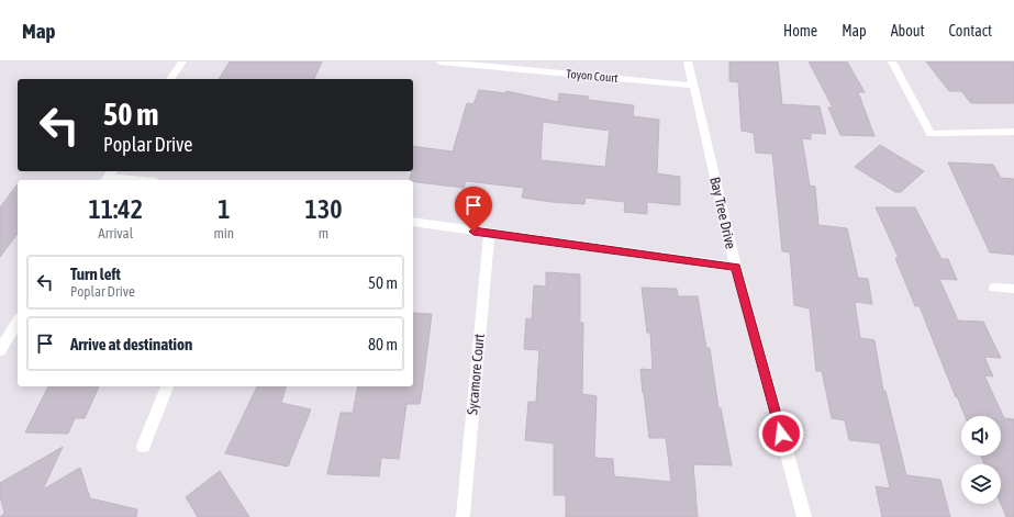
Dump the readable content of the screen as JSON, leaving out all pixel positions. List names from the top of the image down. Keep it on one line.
{"streets":{"street":["Toyon Court","Bay Tree Drive","Sycamore Court"]},"crossings":[["Toyon Court","Bay Tree Drive"]],"page":{"header":"Map","nav":["Home","Map","About","Contact"],"turn":["50 m","Poplar Drive"],"eta":["11:42","Arrival","1","min","130","m"],"list":[{"name":"Turn left","note":"Poplar Drive","value":"50 m"},{"name":"Arrive at destination","value":"80 m"}]}}
